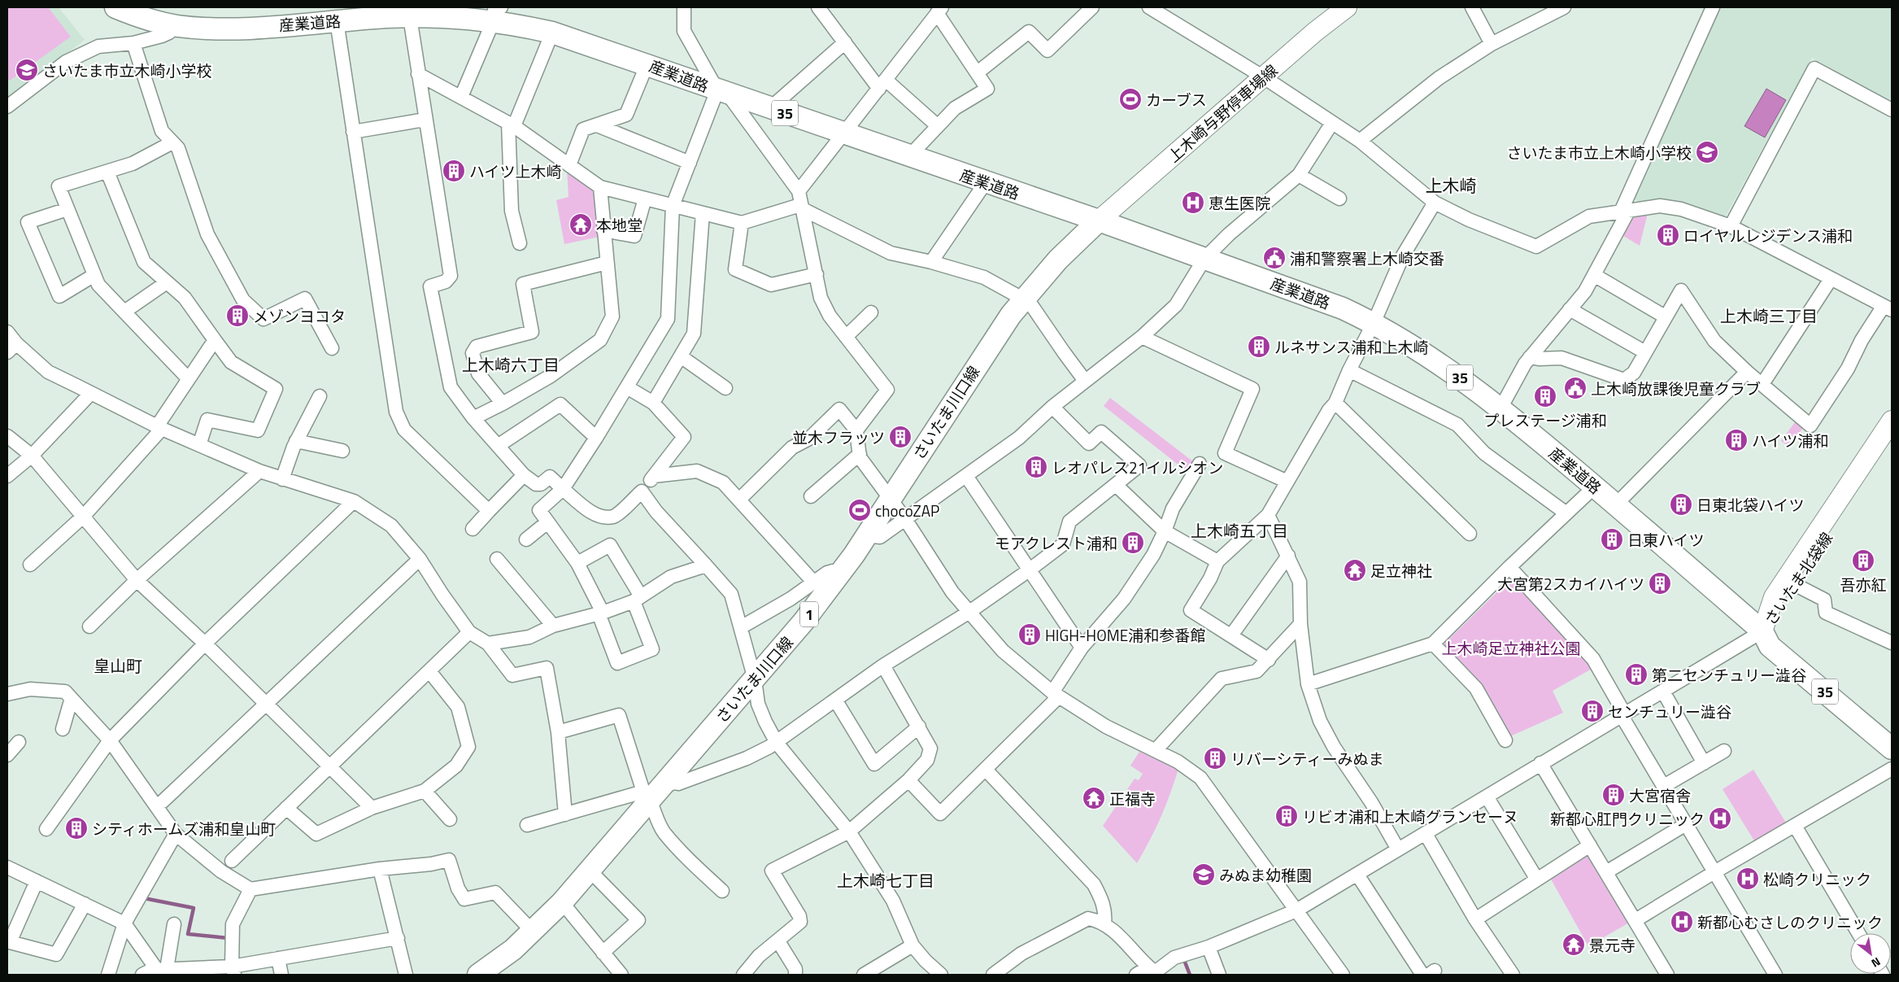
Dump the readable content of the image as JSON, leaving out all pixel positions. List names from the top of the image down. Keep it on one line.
{"streets":{"main road":["産業道路","35","上木崎与野停車場線","さいたま川口線","さいたま北袋線","1"]},"crossings":[["産業道路","上木崎与野停車場線"],["産業道路","さいたま川口線"],["産業道路","さいたま北袋線"],["上木崎与野停車場線","さいたま川口線"]],"districts":["上木崎","上木崎三丁目","上木崎六丁目","上木崎五丁目","皇山町","上木崎七丁目"],"parks":["上木崎足立神社公園"],"places":{"school or university":["さいたま市立木崎小学校","さいたま市立上木崎小学校","みぬま幼稚園"],"sports":["カーブス","chocoZAP"],"building":["ハイツ上木崎","ロイヤルレジデンス浦和","メゾンヨコタ","ルネサンス浦和上木崎","プレステージ浦和","並木フラッツ","ハイツ浦和","レオパレス21イルシオン","日東北袋ハイツ","日東ハイツ","モアクレスト浦和","吾亦紅","大宮第2スカイハイツ","HIGH-HOME浦和参番館","第二センチュリー澁谷","センチュリー澁谷","リバーシティーみぬま","大宮宿舎","リビオ浦和上木崎グランセーヌ","シティホームズ浦和皇山町"],"hospital":["恵生医院","新都心肛門クリニック","松崎クリニック","新都心むさしのクリニック"],"temple":["本地堂","足立神社","正福寺","景元寺"],"public building":["浦和警察署上木崎交番","上木崎放課後児童クラブ"]},"north":"bottom right"}
